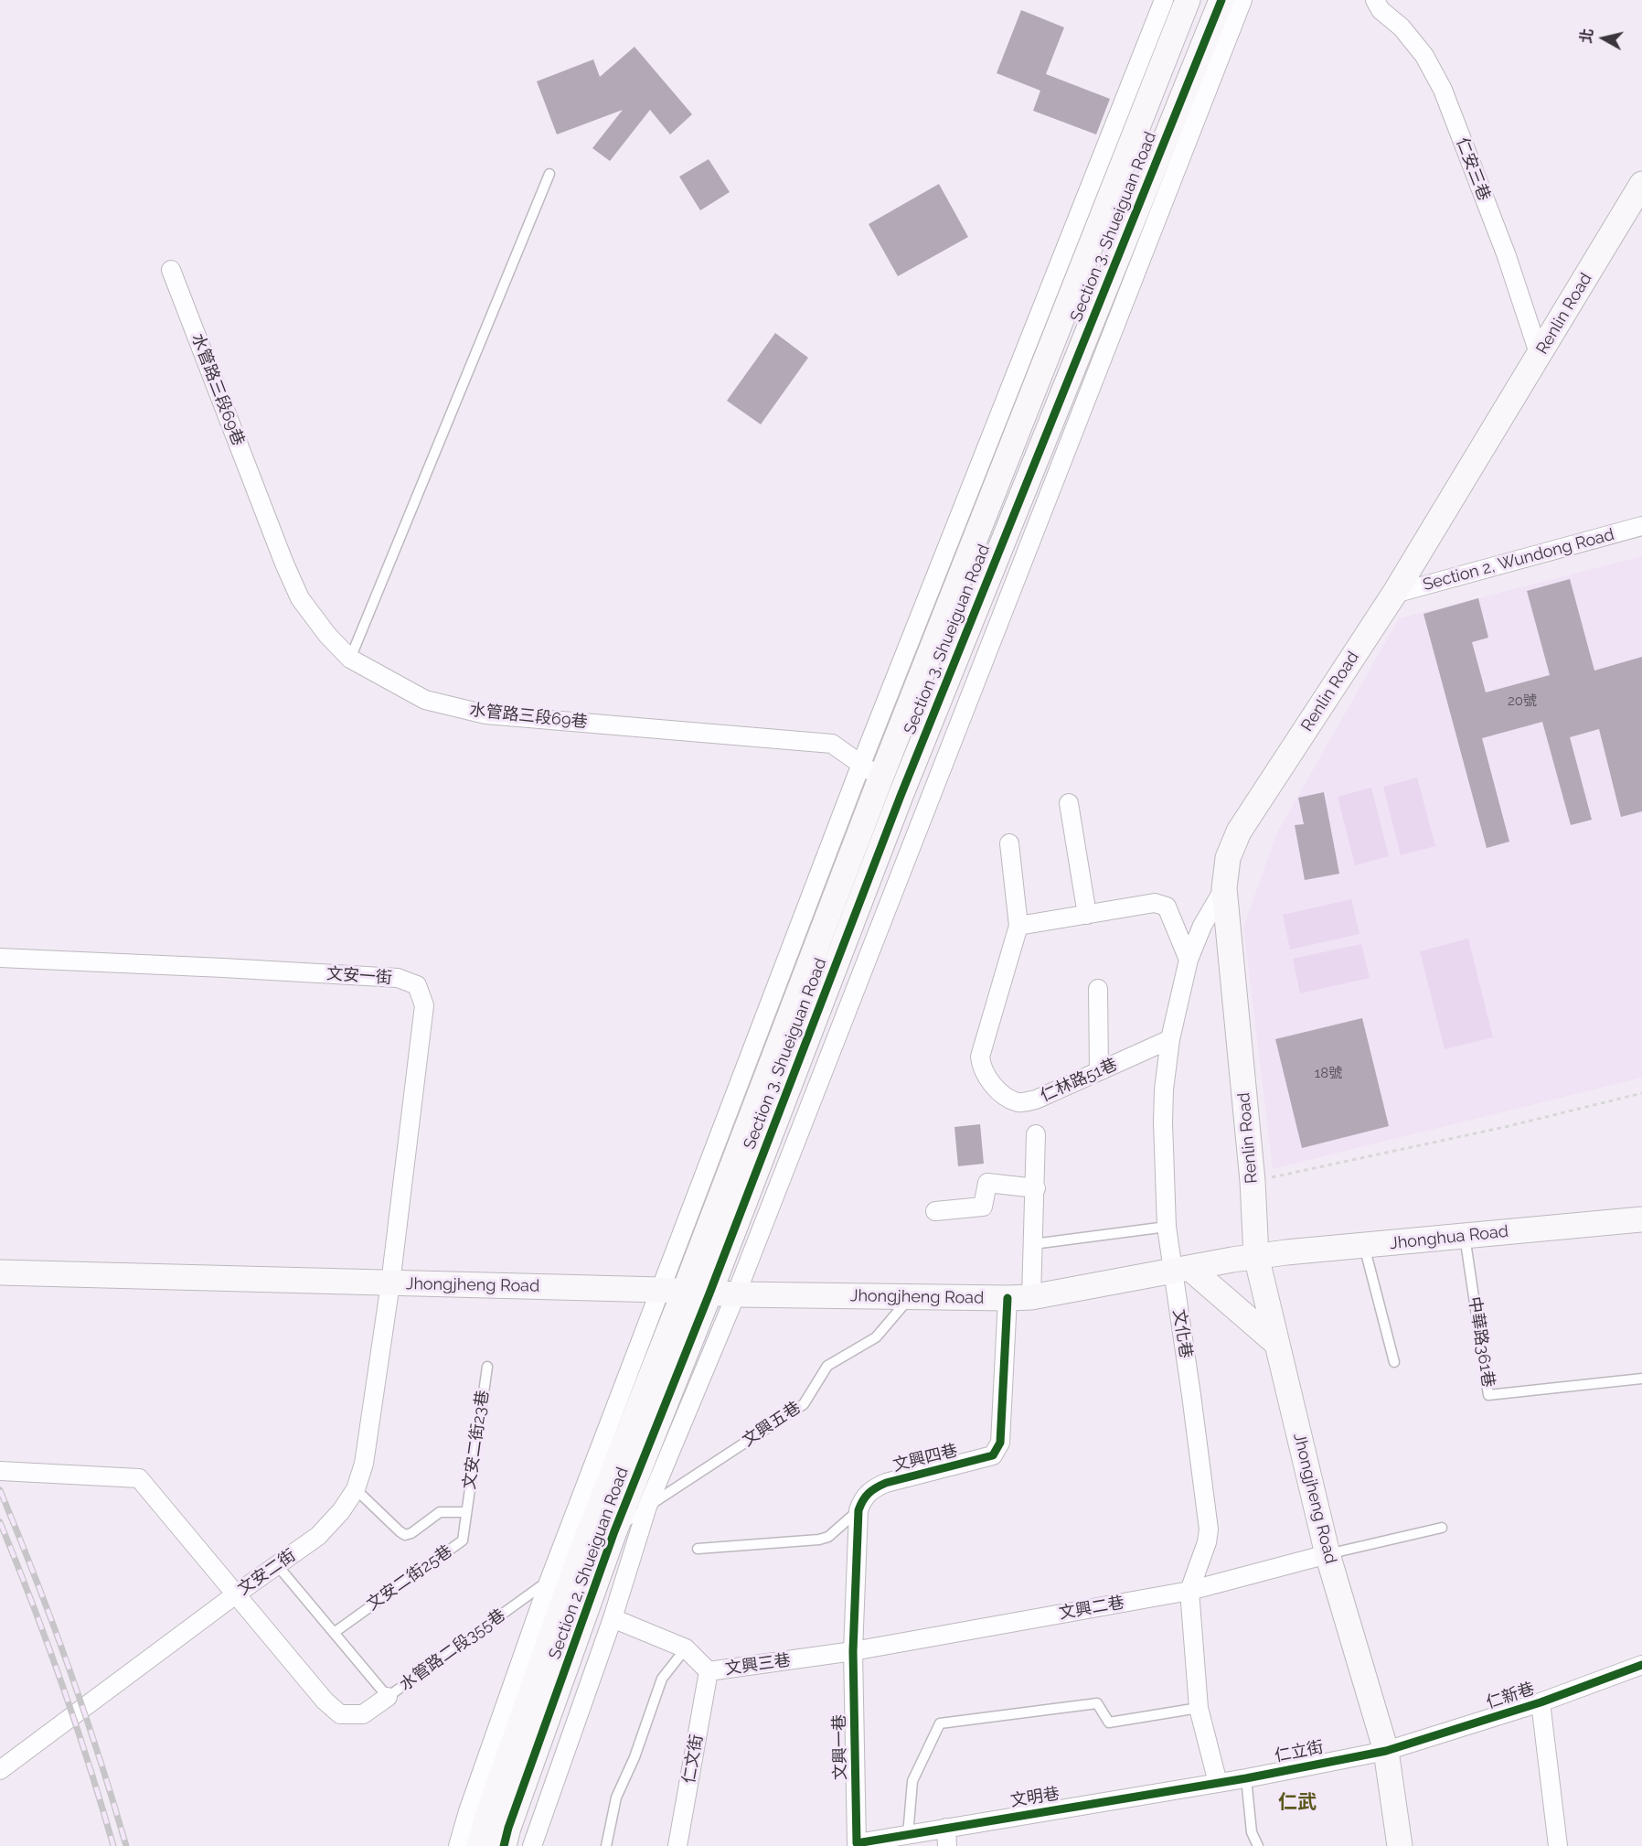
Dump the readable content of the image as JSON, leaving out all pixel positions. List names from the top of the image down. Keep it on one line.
{"streets":{"street":["仁安三巷","Section 3, Shueiguan Road","Renlin Road","水管路三段69巷","Section 2, Wundong Road","文安一街","仁林路51巷","Jhonghua Road","Jhongjheng Road","文化巷","文興四巷","Section 2, Shueiguan Road","文安二街","文興二巷","文興三巷","仁新巷","文興一巷","仁立街","仁文街","文明巷"],"lane":["中華路361巷","文興五巷","文安二街23巷","文安二街25巷","水管路二段355巷"]},"crossings":[["仁安三巷","Renlin Road"],["Section 3, Shueiguan Road","水管路三段69巷"],["Section 3, Shueiguan Road","Jhongjheng Road"],["Section 3, Shueiguan Road","Section 2, Shueiguan Road"],["Renlin Road","Section 2, Wundong Road"],["Renlin Road","Jhonghua Road"],["Renlin Road","Jhongjheng Road"],["Renlin Road","文化巷"],["文安一街","Jhongjheng Road"],["文安一街","文安二街"],["仁林路51巷","文化巷"],["Jhonghua Road","Jhongjheng Road"],["Jhonghua Road","中華路361巷"],["Jhongjheng Road","文化巷"],["Jhongjheng Road","文興五巷"],["Jhongjheng Road","文興四巷"],["Jhongjheng Road","Section 2, Shueiguan Road"],["Jhongjheng Road","文安二街"],["Jhongjheng Road","文興二巷"],["Jhongjheng Road","仁新巷"],["Jhongjheng Road","仁立街"],["文化巷","文興二巷"],["文化巷","仁立街"],["文化巷","文明巷"],["文興五巷","Section 2, Shueiguan Road"],["文興五巷","水管路二段355巷"],["文安二街23巷","文安二街25巷"],["Section 2, Shueiguan Road","水管路二段355巷"],["文安二街","水管路二段355巷"],["文安二街25巷","水管路二段355巷"],["文興二巷","文興三巷"],["文興二巷","文興一巷"],["文興三巷","文興一巷"],["文興三巷","仁文街"],["仁新巷","仁立街"],["文興一巷","文明巷"],["仁立街","文明巷"]],"districts":["仁武"],"house_numbers":["20號","18號"],"north":"left"}
